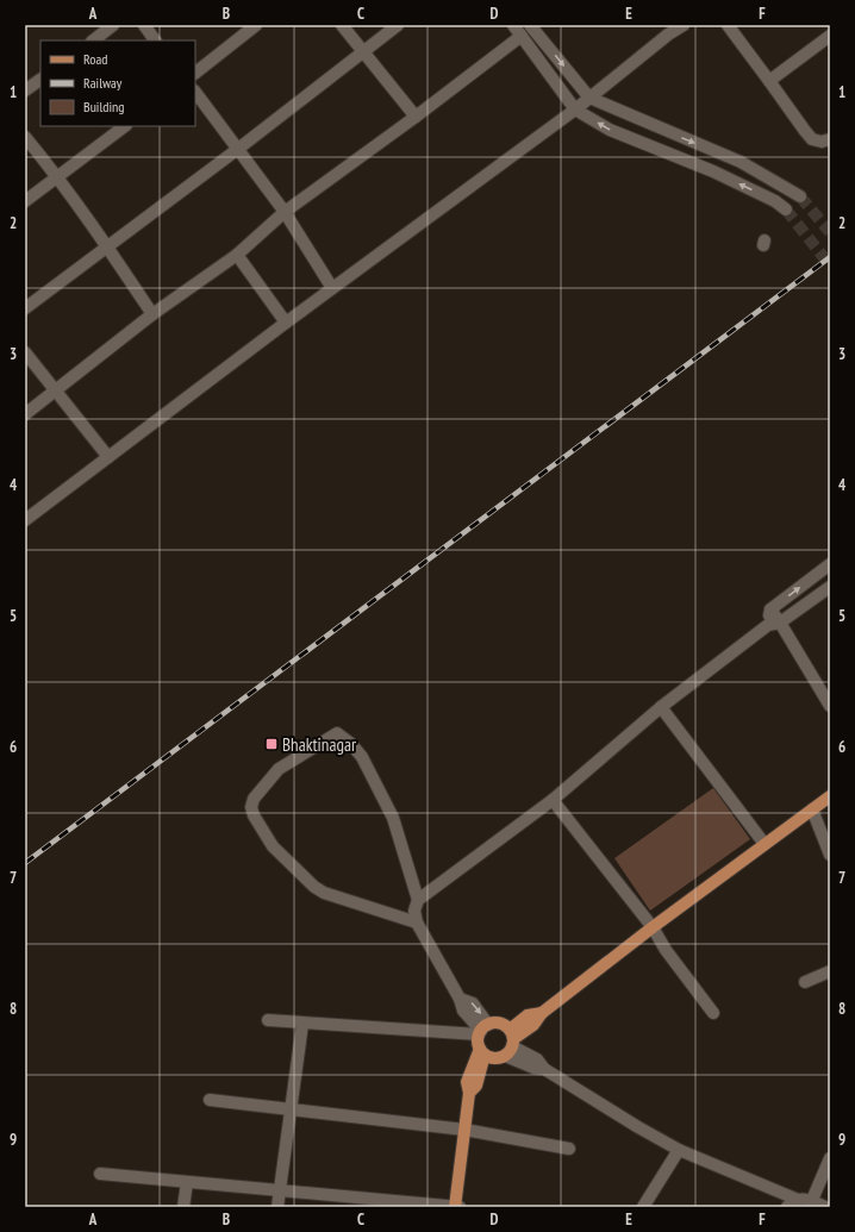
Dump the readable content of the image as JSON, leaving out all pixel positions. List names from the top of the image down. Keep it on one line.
{"places":{"transit":["Bhaktinagar"]},"legend":["Road","Railway","Building"],"grid":{"columns":["A","B","C","D","E","F"],"rows":["1","2","3","4","5","6","7","8","9"]}}
